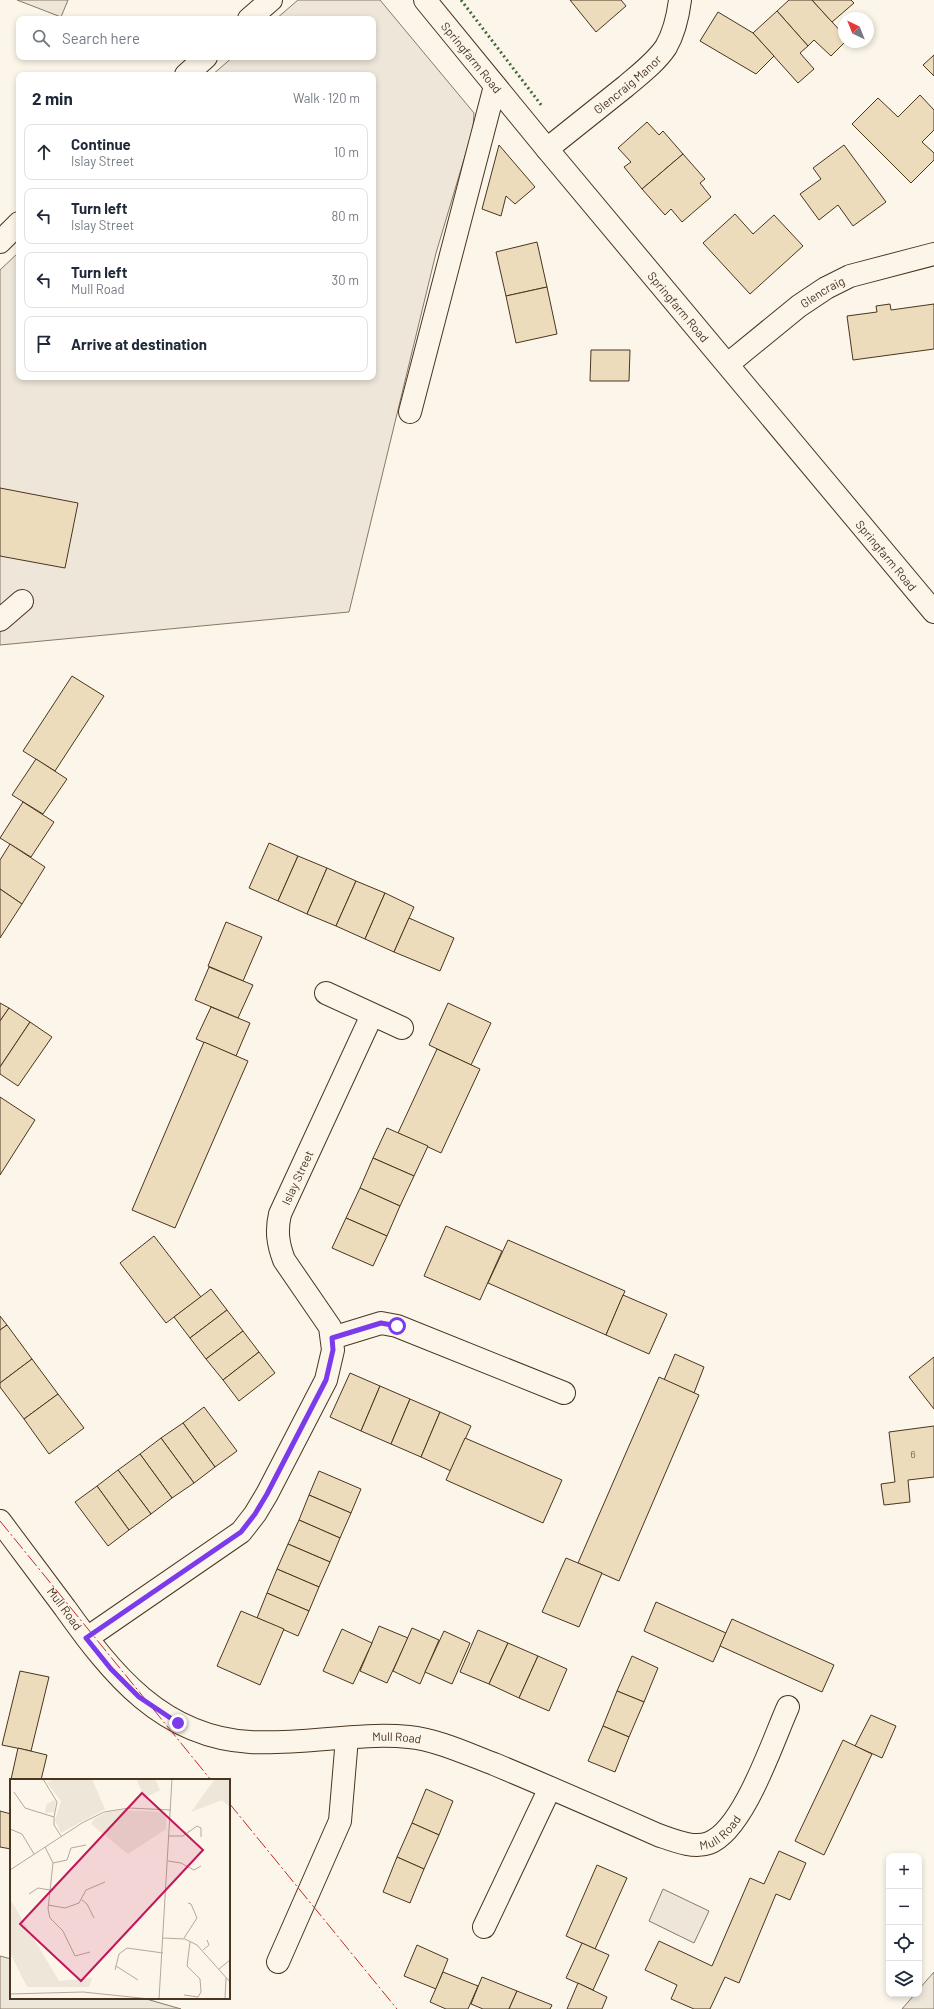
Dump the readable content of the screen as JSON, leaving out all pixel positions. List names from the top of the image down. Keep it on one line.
{"streets":{"street":["Springfarm Road","Glencraig Manor","Glencraig","Islay Street","Mull Road"]},"crossings":[["Springfarm Road","Glencraig Manor"],["Springfarm Road","Glencraig"],["Islay Street","Mull Road"]],"house_numbers":["6"],"north":"top left","page":{"search":"Search here","heading":["2 min","Walk · 120 m"],"list":[["Continue","Islay Street","10 m"],["Turn left","Islay Street","80 m"],["Turn left","Mull Road","30 m"],"Arrive at destination"],"map_buttons":["+","−"]}}
